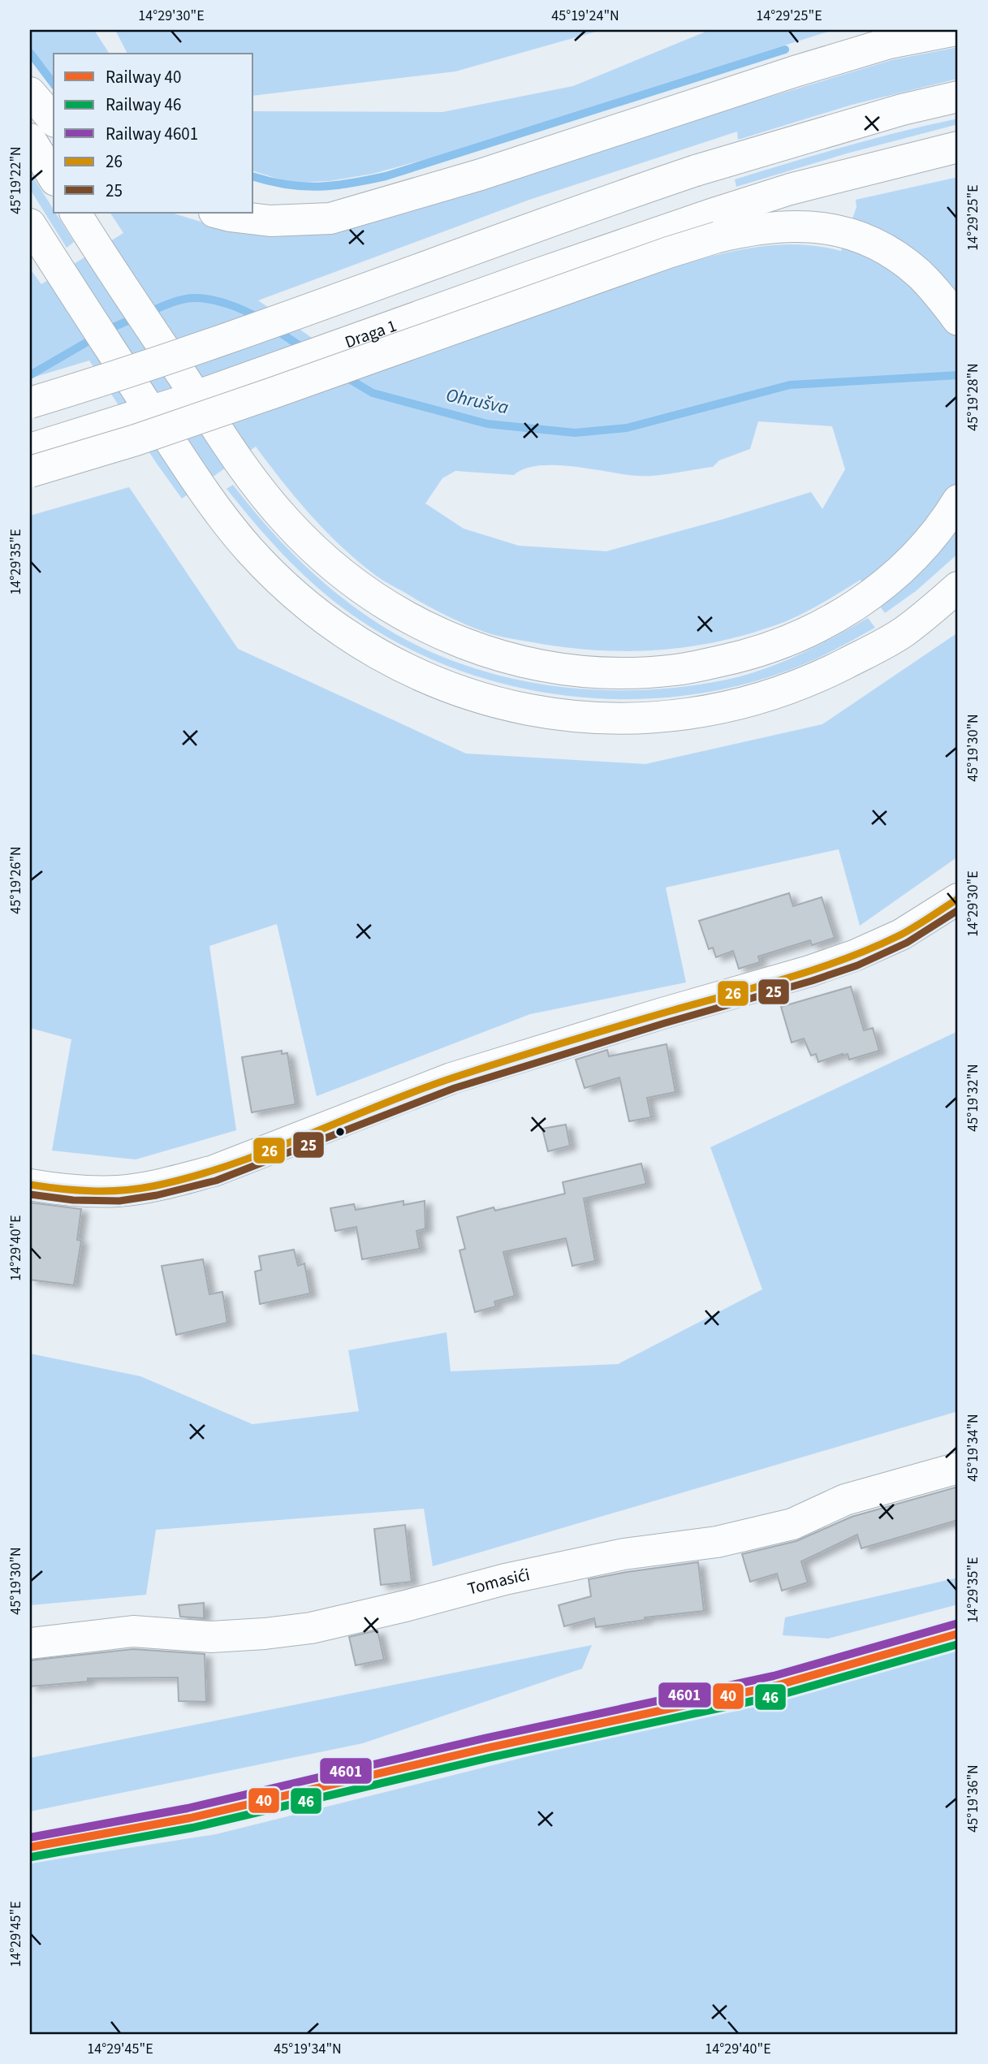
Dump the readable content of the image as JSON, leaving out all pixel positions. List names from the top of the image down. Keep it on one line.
{"streets":{"main road":["Draga 1","Tomasići"]},"water":["Ohrušva"],"lines":["transit line 26","transit line 25","rail line 4601","rail line 40","rail line 46"],"legend":["Railway 40","Railway 46","Railway 4601","26","25"],"coordinates":["14°29'30\"E","45°19'24\"N","14°29'25\"E","45°19'22\"N","45°19'28\"N","14°29'35\"E","45°19'30\"N","45°19'26\"N","45°19'32\"N","14°29'40\"E","45°19'34\"N","45°19'36\"N","14°29'45\"E"]}
